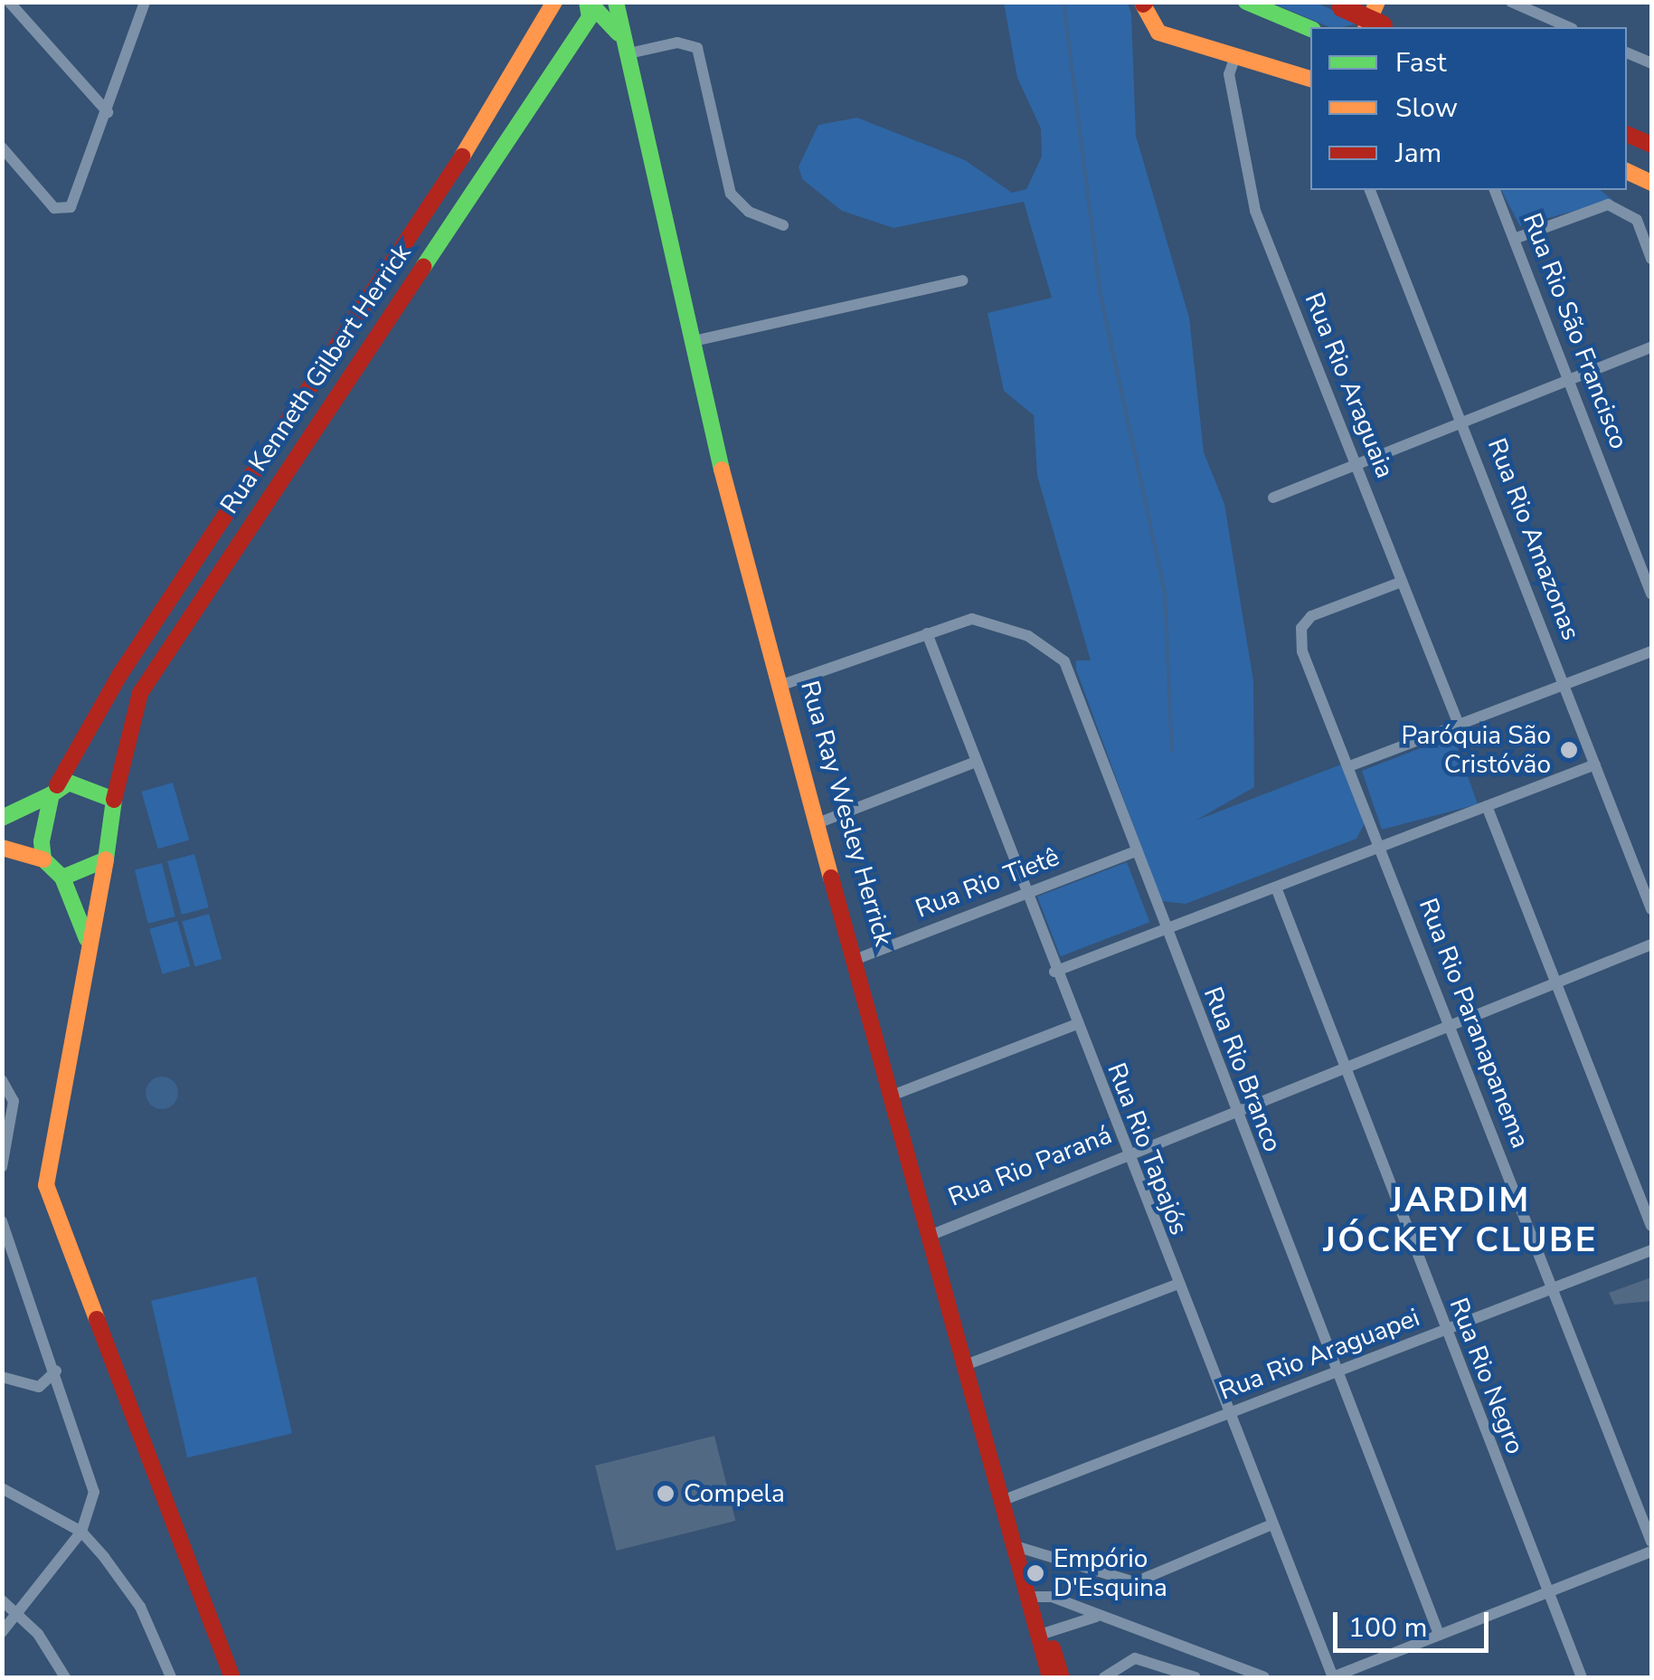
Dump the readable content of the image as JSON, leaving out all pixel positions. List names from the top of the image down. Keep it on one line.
{"streets":{"main road":["Rua Kenneth Gilbert Herrick","Rua Ray Wesley Herrick"],"street":["Rua Rio São Francisco","Rua Rio Araguaia","Rua Rio Amazonas","Rua Rio Tietê","Rua Rio Paranapanema","Rua Rio Branco","Rua Rio Tapajós","Rua Rio Paraná","Rua Rio Araguapei","Rua Rio Negro"]},"crossings":[["Rua Rio Araguaia","Rua Rio Paranapanema"],["Rua Ray Wesley Herrick","Rua Rio Tietê"],["Rua Ray Wesley Herrick","Rua Rio Branco"],["Rua Ray Wesley Herrick","Rua Rio Paraná"],["Rua Ray Wesley Herrick","Rua Rio Araguapei"],["Rua Rio Tietê","Rua Rio Branco"],["Rua Rio Tietê","Rua Rio Tapajós"],["Rua Rio Paranapanema","Rua Rio Paraná"],["Rua Rio Paranapanema","Rua Rio Araguapei"],["Rua Rio Branco","Rua Rio Tapajós"],["Rua Rio Branco","Rua Rio Paraná"],["Rua Rio Branco","Rua Rio Araguapei"],["Rua Rio Tapajós","Rua Rio Paraná"],["Rua Rio Tapajós","Rua Rio Araguapei"],["Rua Rio Paraná","Rua Rio Negro"],["Rua Rio Araguapei","Rua Rio Negro"]],"districts":["JARDIM JÓCKEY CLUBE"],"places":["Paróquia São Cristóvão","Compela","Empório D'Esquina"],"legend":["Fast","Slow","Jam"],"scale_bar":"100 m"}
